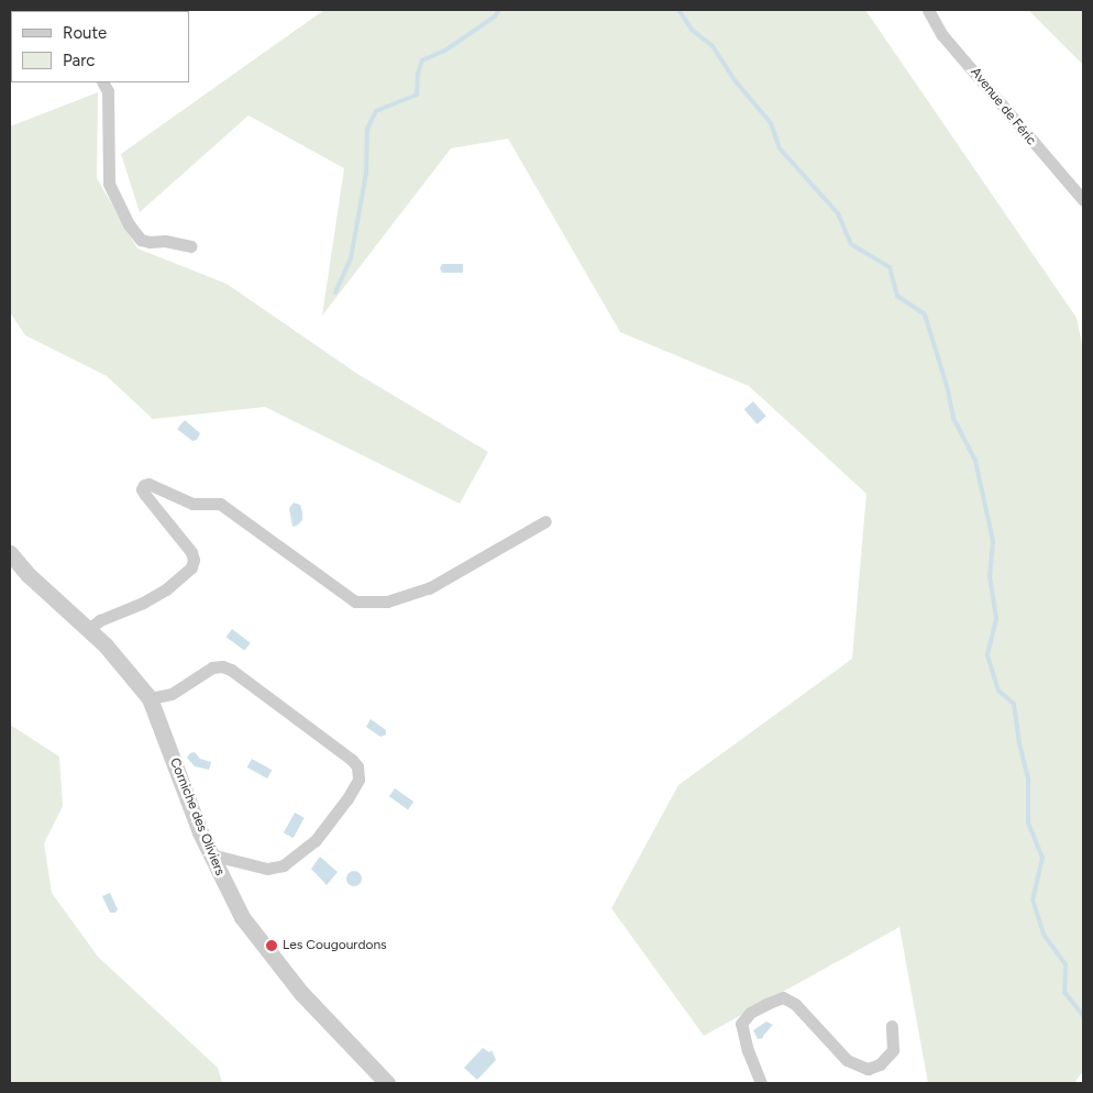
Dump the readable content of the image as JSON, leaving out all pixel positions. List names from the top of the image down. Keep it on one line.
{"streets":{"street":["Avenue de Féric","Corniche des Oliviers"]},"places":["Les Cougourdons"],"legend":["Route","Parc"]}
